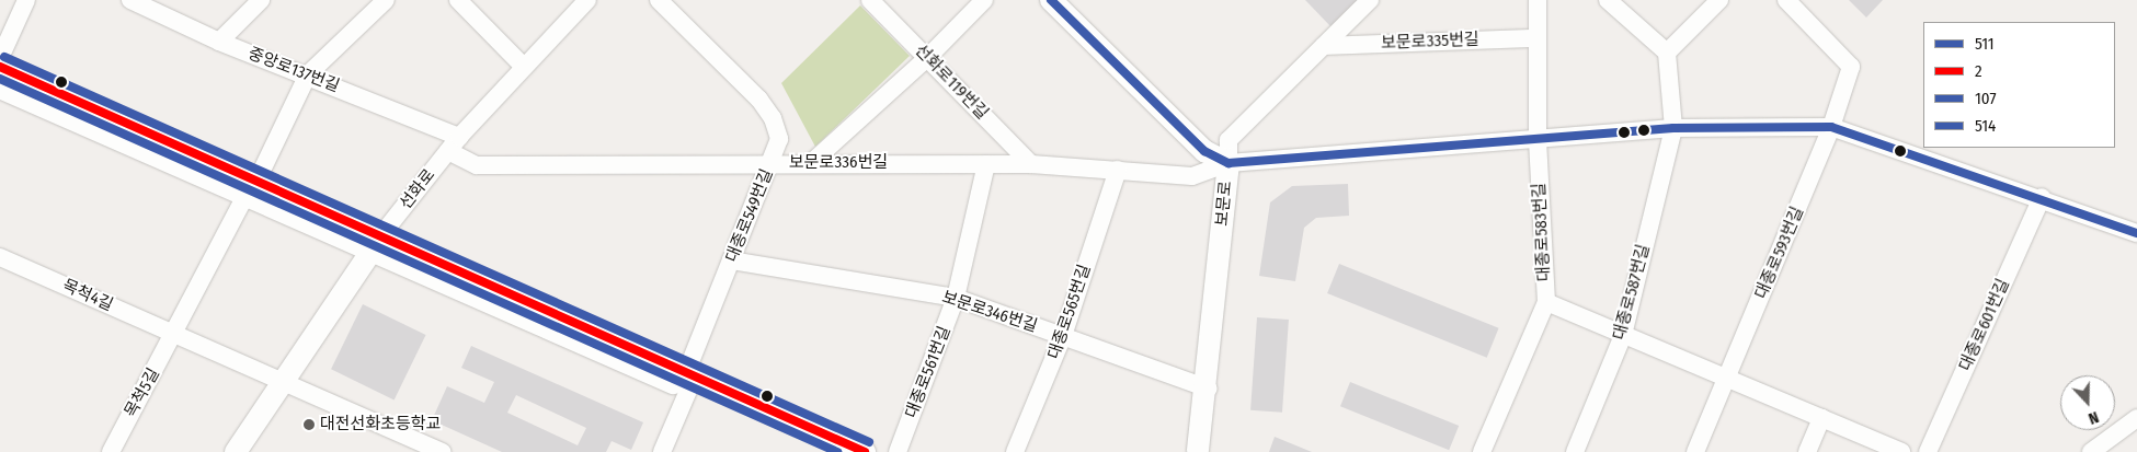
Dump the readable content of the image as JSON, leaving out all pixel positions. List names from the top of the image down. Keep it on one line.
{"streets":{"main road":["선화로","보문로"],"street":["보문로335번길","중앙로137번길","선화로119번길","보문로336번길","대종로549번길","대종로583번길","대종로593번길","대종로587번길","목척4길","보문로346번길","대종로565번길","대종로601번길","대종로561번길","목척5길"]},"crossings":[["보문로335번길","대종로583번길"],["중앙로137번길","선화로"],["선화로119번길","보문로336번길"],["보문로336번길","선화로"],["보문로336번길","보문로"],["보문로336번길","대종로549번길"],["보문로336번길","대종로583번길"],["보문로336번길","대종로593번길"],["보문로336번길","대종로587번길"],["보문로336번길","대종로565번길"],["보문로336번길","대종로601번길"],["보문로336번길","대종로561번길"],["선화로","목척4길"],["보문로","보문로346번길"],["대종로549번길","보문로346번길"],["목척4길","목척5길"],["보문로346번길","대종로565번길"],["보문로346번길","대종로561번길"]],"places":["대전선화초등학교"],"lines":["transit line 511","transit line 514","transit line 2","transit line 107"],"legend":["511","2","107","514"],"north":"bottom"}
